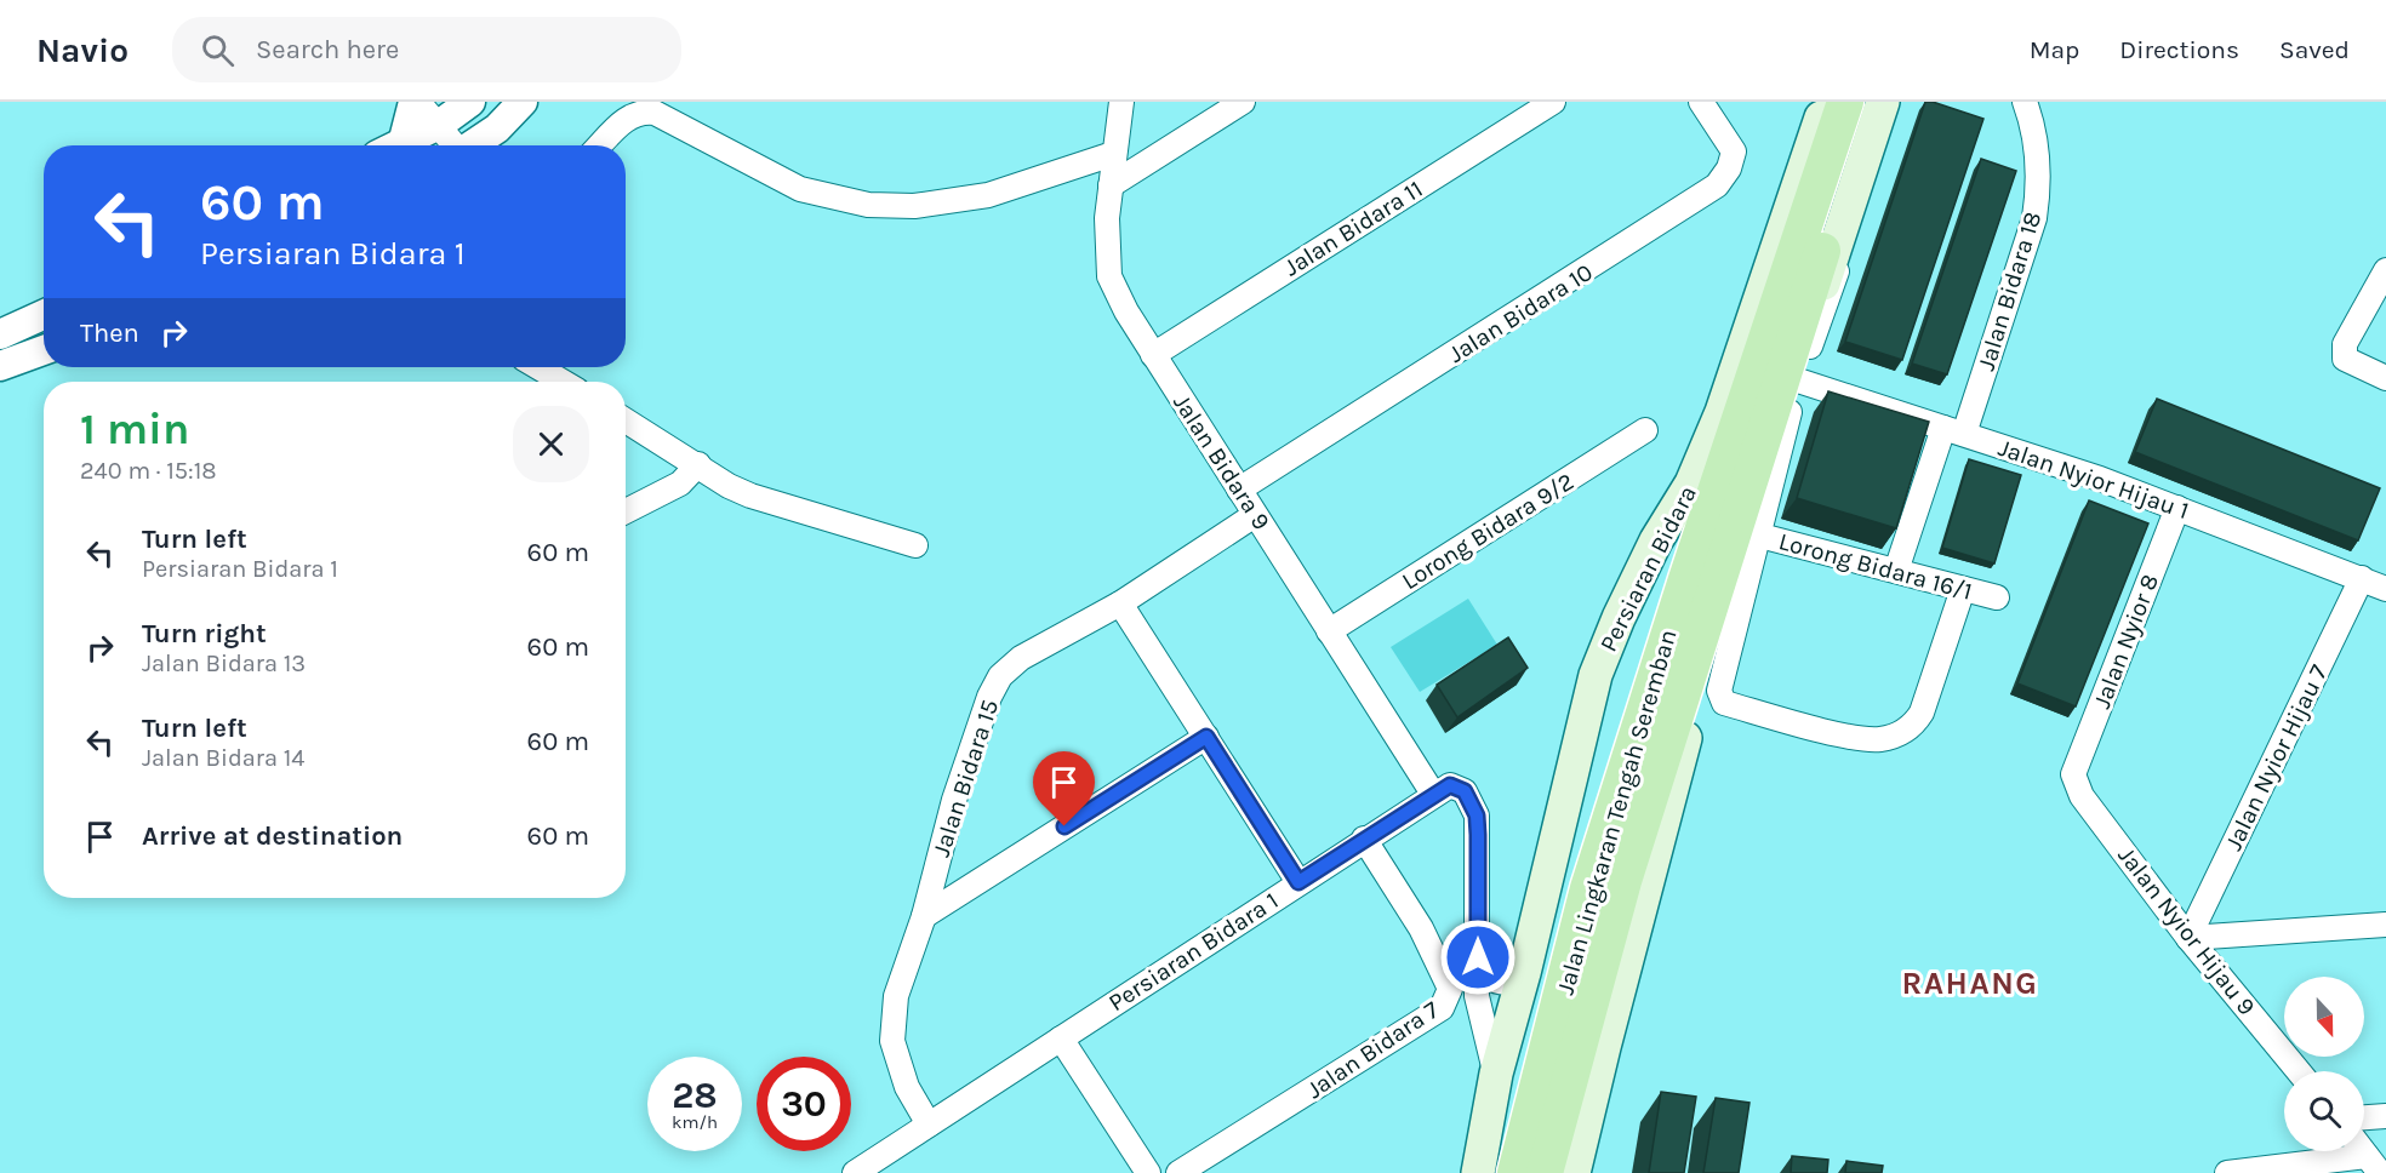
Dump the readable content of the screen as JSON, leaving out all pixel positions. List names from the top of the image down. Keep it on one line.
{"streets":{"main road":["Persiaran Bidara","Jalan Lingkaran Tengah Seremban"],"street":["Jalan Bidara 11","Jalan Bidara 18","Jalan Bidara 10","Jalan Bidara 9","Jalan Nyior Hijau 1","Lorong Bidara 9/2","Lorong Bidara 16/1","Jalan Nyior 8","Jalan Nyior Hijau 7","Jalan Bidara 15","Jalan Nyior Hijau 9","Persiaran Bidara 1","Jalan Bidara 7"]},"crossings":[["Jalan Bidara 11","Jalan Bidara 9"],["Jalan Bidara 18","Jalan Nyior Hijau 1"],["Jalan Bidara 18","Lorong Bidara 16/1"],["Jalan Bidara 10","Jalan Bidara 9"],["Jalan Bidara 9","Lorong Bidara 9/2"],["Jalan Bidara 9","Jalan Bidara 15"],["Jalan Bidara 9","Persiaran Bidara 1"],["Jalan Nyior Hijau 1","Jalan Nyior 8"],["Jalan Nyior Hijau 1","Jalan Nyior Hijau 7"],["Persiaran Bidara","Jalan Lingkaran Tengah Seremban"],["Jalan Nyior 8","Jalan Nyior Hijau 9"],["Jalan Nyior Hijau 7","Jalan Nyior Hijau 9"],["Jalan Bidara 15","Persiaran Bidara 1"],["Persiaran Bidara 1","Jalan Bidara 7"]],"districts":["RAHANG"],"north":"bottom","page":{"header":"Navio","search":"Search here","nav":["Map","Directions","Saved"],"turn":["60 m","Persiaran Bidara 1"],"then":"Then","heading":["1 min","240 m · 15:18"],"list":[{"name":"Turn left","note":"Persiaran Bidara 1","value":"60 m"},{"name":"Turn right","note":"Jalan Bidara 13","value":"60 m"},{"name":"Turn left","note":"Jalan Bidara 14","value":"60 m"},{"name":"Arrive at destination","value":"60 m"}],"speed":"28 km/h","limit":"30"}}
